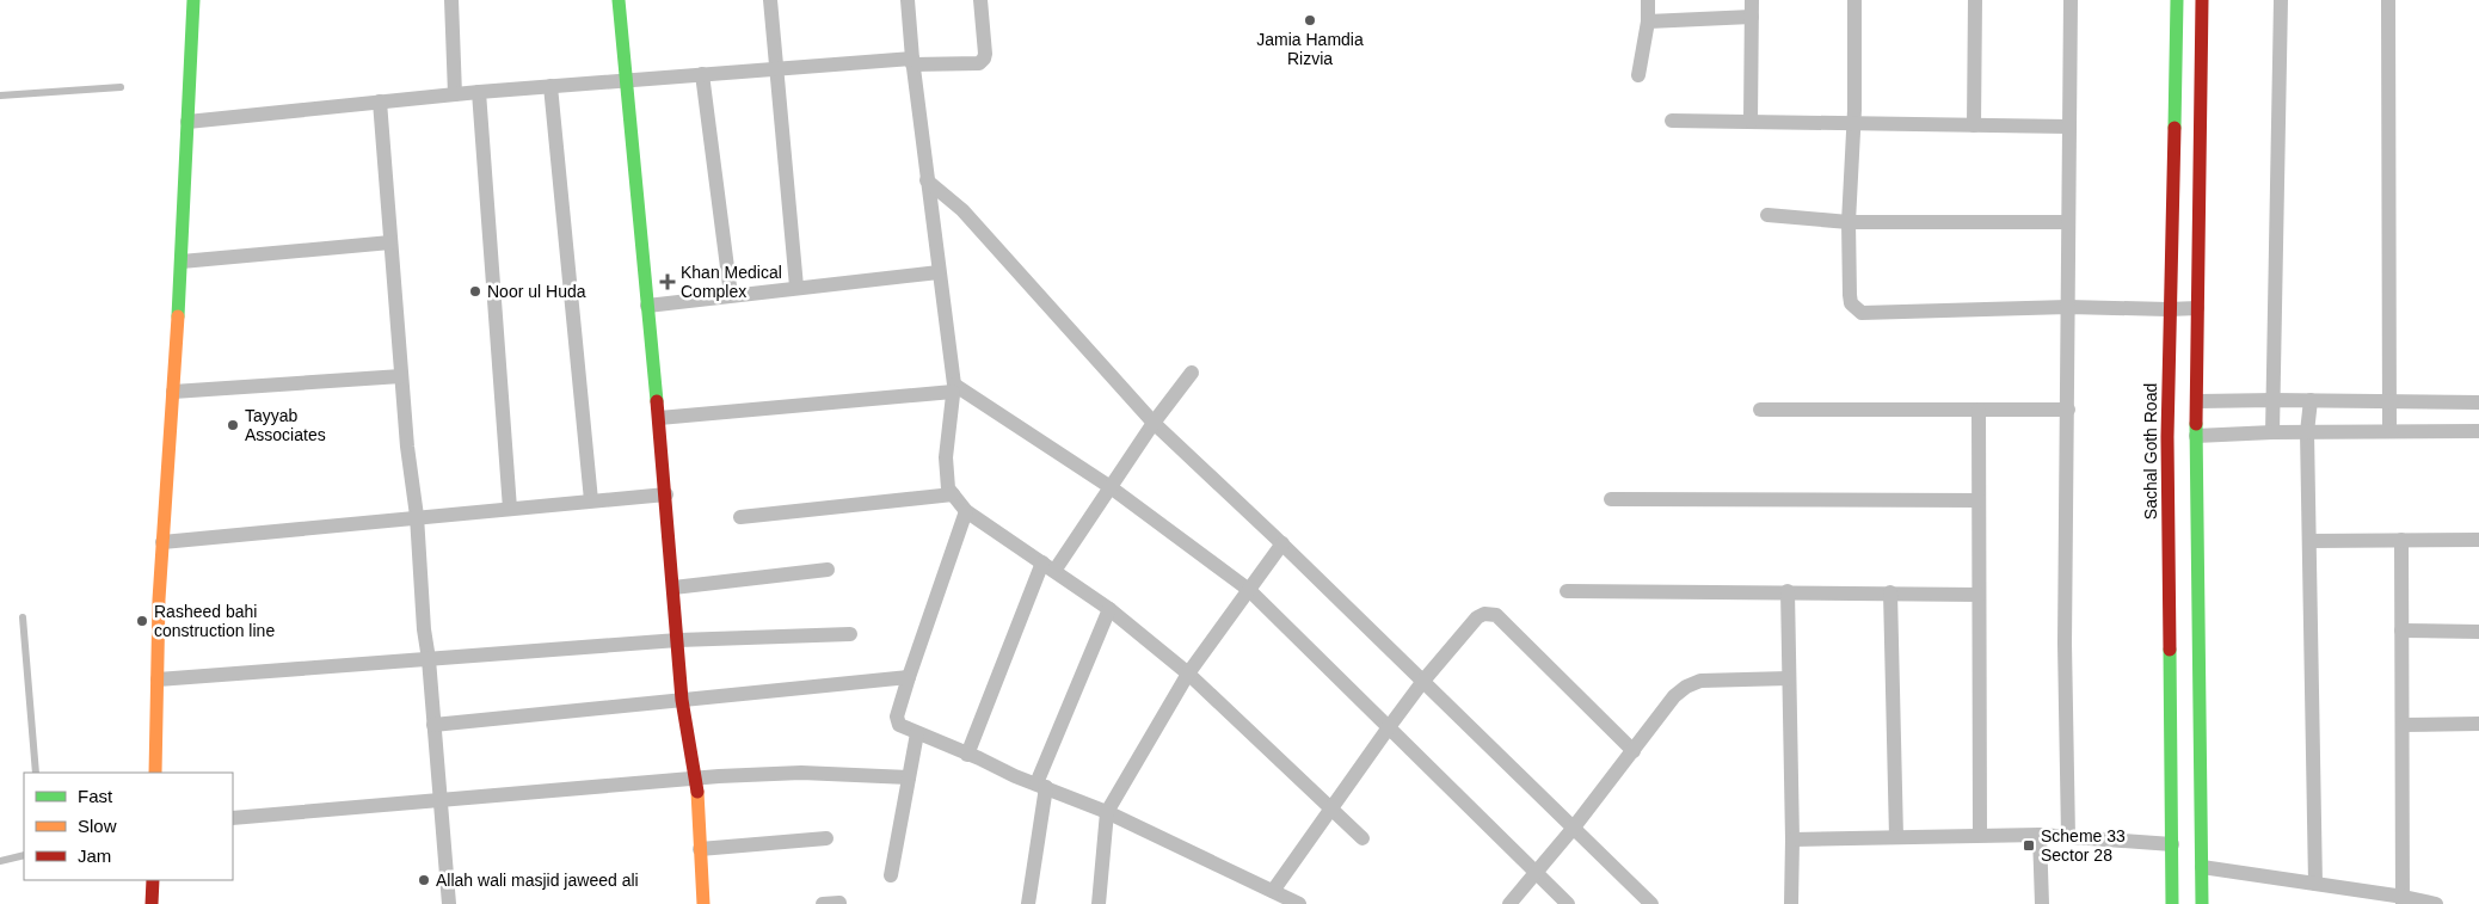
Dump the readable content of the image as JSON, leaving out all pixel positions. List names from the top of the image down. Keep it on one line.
{"streets":{"street":["Sachal Goth Road"]},"places":{"other":["Jamia Hamdia Rizvia","Noor ul Huda","Tayyab Associates","Rasheed bahi construction line","Allah wali masjid jaweed ali"],"health":["Khan Medical Complex"],"transit":["Scheme 33 Sector 28"]},"legend":["Fast","Slow","Jam"]}
